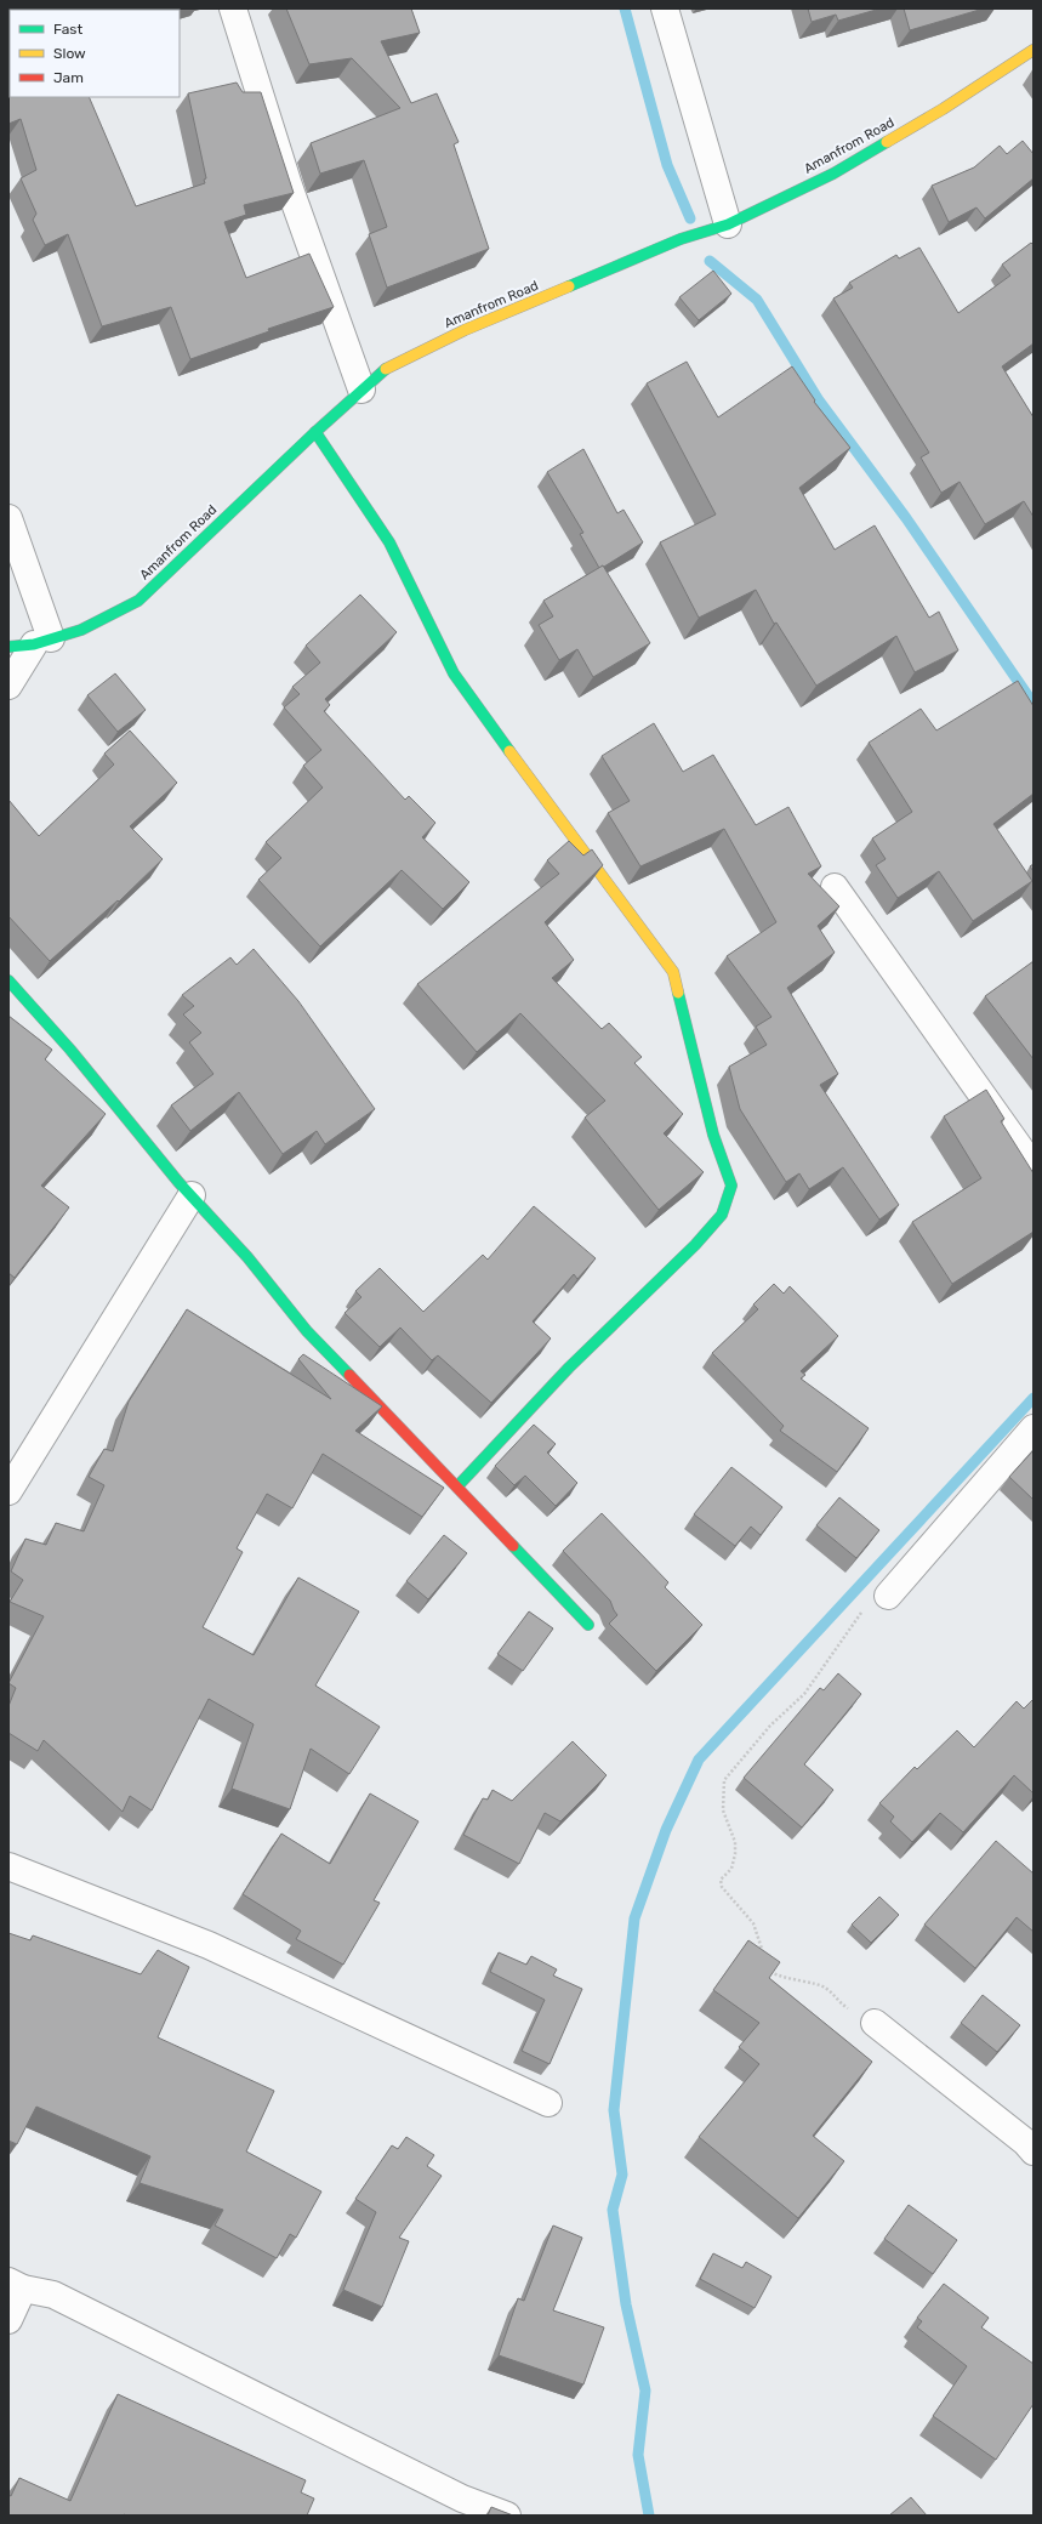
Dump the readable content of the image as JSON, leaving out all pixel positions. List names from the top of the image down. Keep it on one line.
{"streets":{"street":["Amanfrom Road"]},"legend":["Fast","Slow","Jam"]}
